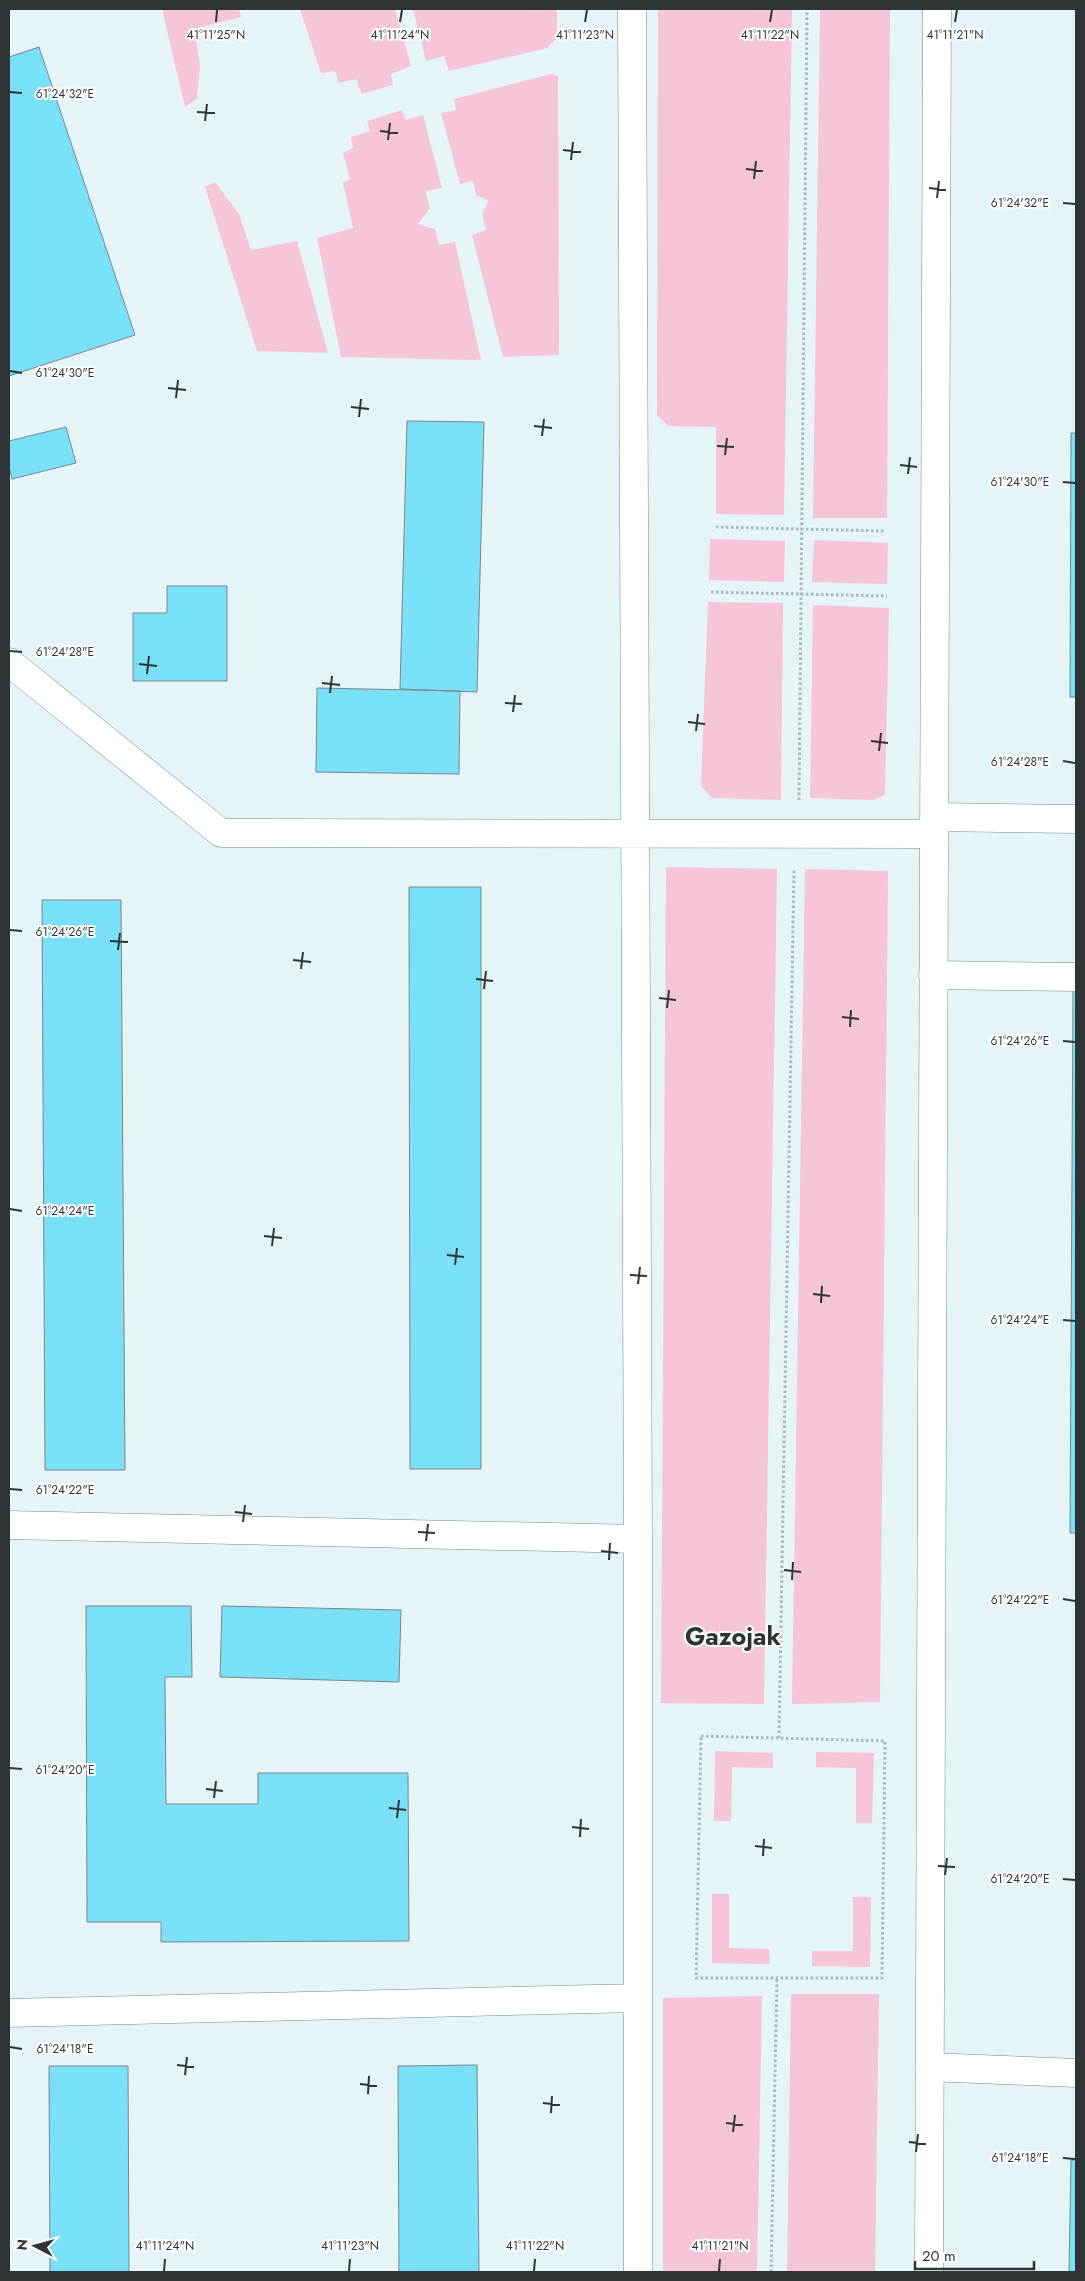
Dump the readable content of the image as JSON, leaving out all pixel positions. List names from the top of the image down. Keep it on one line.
{"districts":["Gazojak"],"scale_bar":"20 m","north":"left","coordinates":["41°11'25\"N","41°11'24\"N","41°11'23\"N","41°11'22\"N","41°11'21\"N","61°24'32\"E","61°24'30\"E","61°24'28\"E","61°24'26\"E","61°24'24\"E","61°24'22\"E","61°24'20\"E","61°24'18\"E"]}
